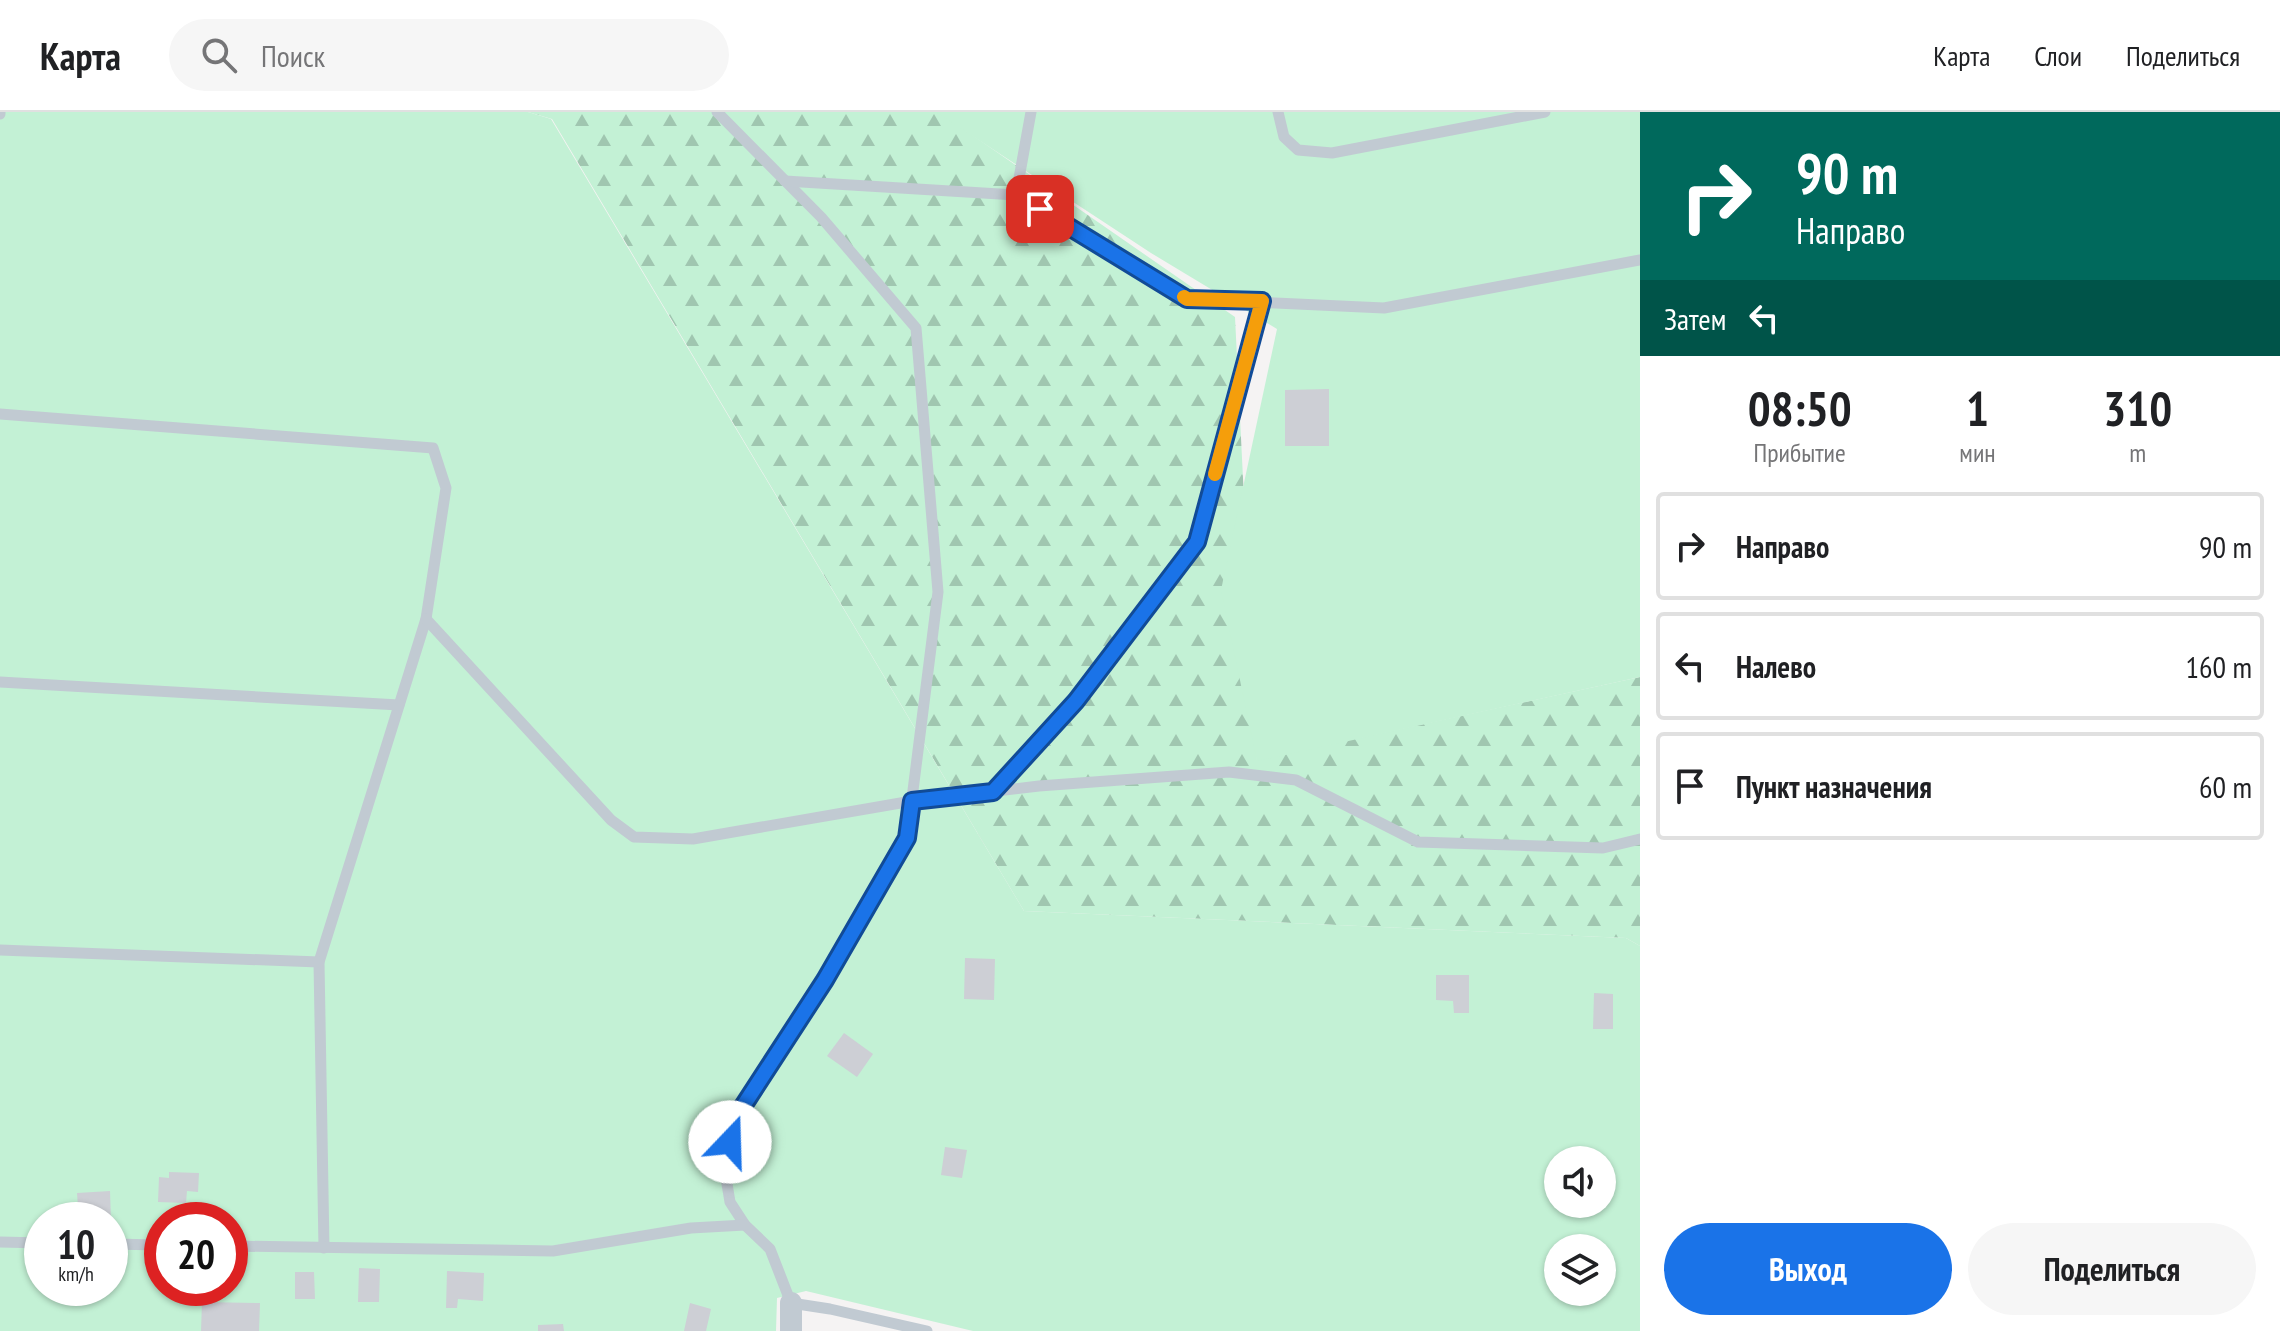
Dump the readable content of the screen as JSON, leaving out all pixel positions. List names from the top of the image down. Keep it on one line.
{"page":{"header":"Карта","search":"Поиск","nav":["Карта","Слои","Поделиться"],"turn":["90 m","Направо"],"then":"Затем","eta":["08:50","Прибытие","1","мин","310","m"],"list":[{"name":"Направо","value":"90 m"},{"name":"Налево","value":"160 m"},{"name":"Пункт назначения","value":"60 m"}],"speed":"10 km/h","limit":"20","buttons":["Выход","Поделиться"]}}
